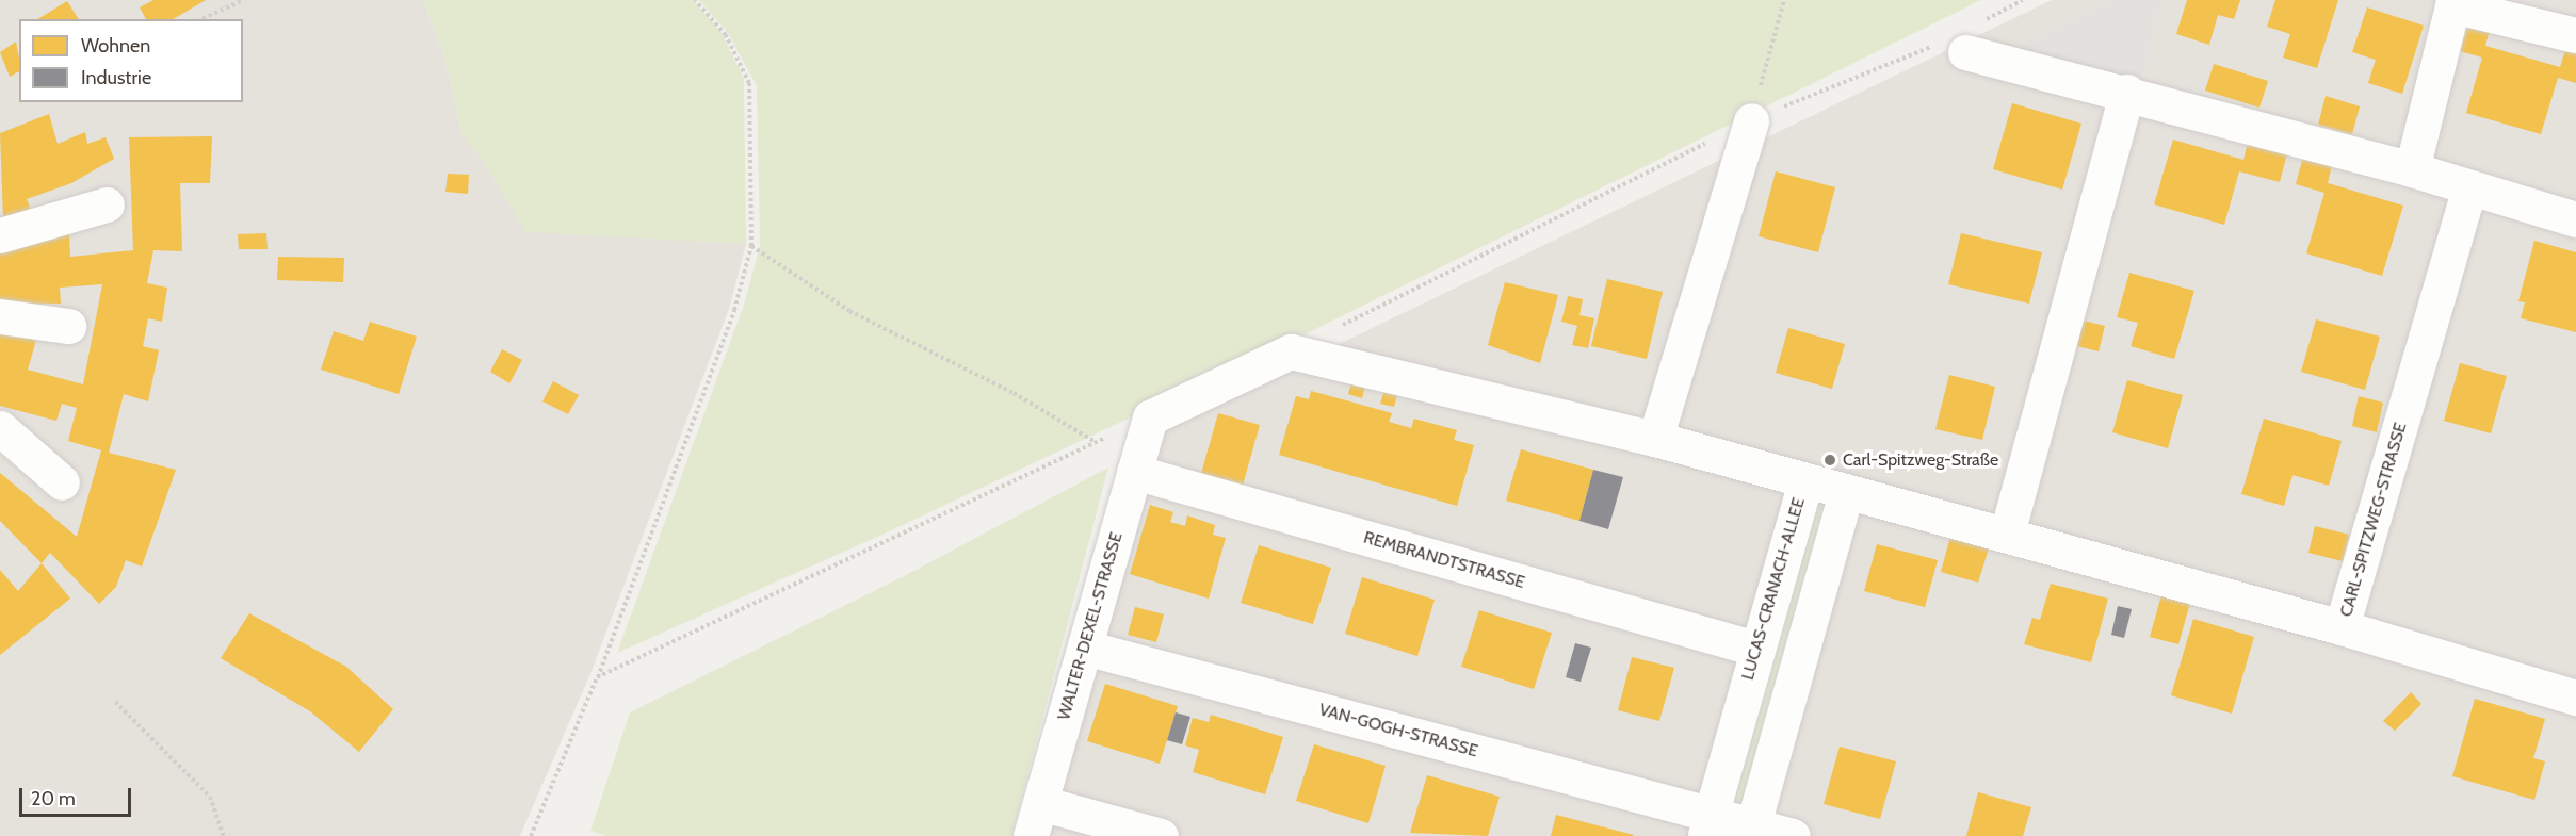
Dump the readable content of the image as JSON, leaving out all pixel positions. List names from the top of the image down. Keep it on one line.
{"streets":{"street":["CARL-SPITZWEG-STRASSE","REMBRANDTSTRASSE","LUCAS-CRANACH-ALLEE","WALTER-DEXEL-STRASSE","VAN-GOGH-STRASSE"]},"crossings":[["CARL-SPITZWEG-STRASSE","LUCAS-CRANACH-ALLEE"],["REMBRANDTSTRASSE","LUCAS-CRANACH-ALLEE"],["REMBRANDTSTRASSE","WALTER-DEXEL-STRASSE"],["LUCAS-CRANACH-ALLEE","VAN-GOGH-STRASSE"],["WALTER-DEXEL-STRASSE","VAN-GOGH-STRASSE"]],"places":["Carl-Spitzweg-Straße"],"legend":["Wohnen","Industrie"],"scale_bar":"20 m"}
